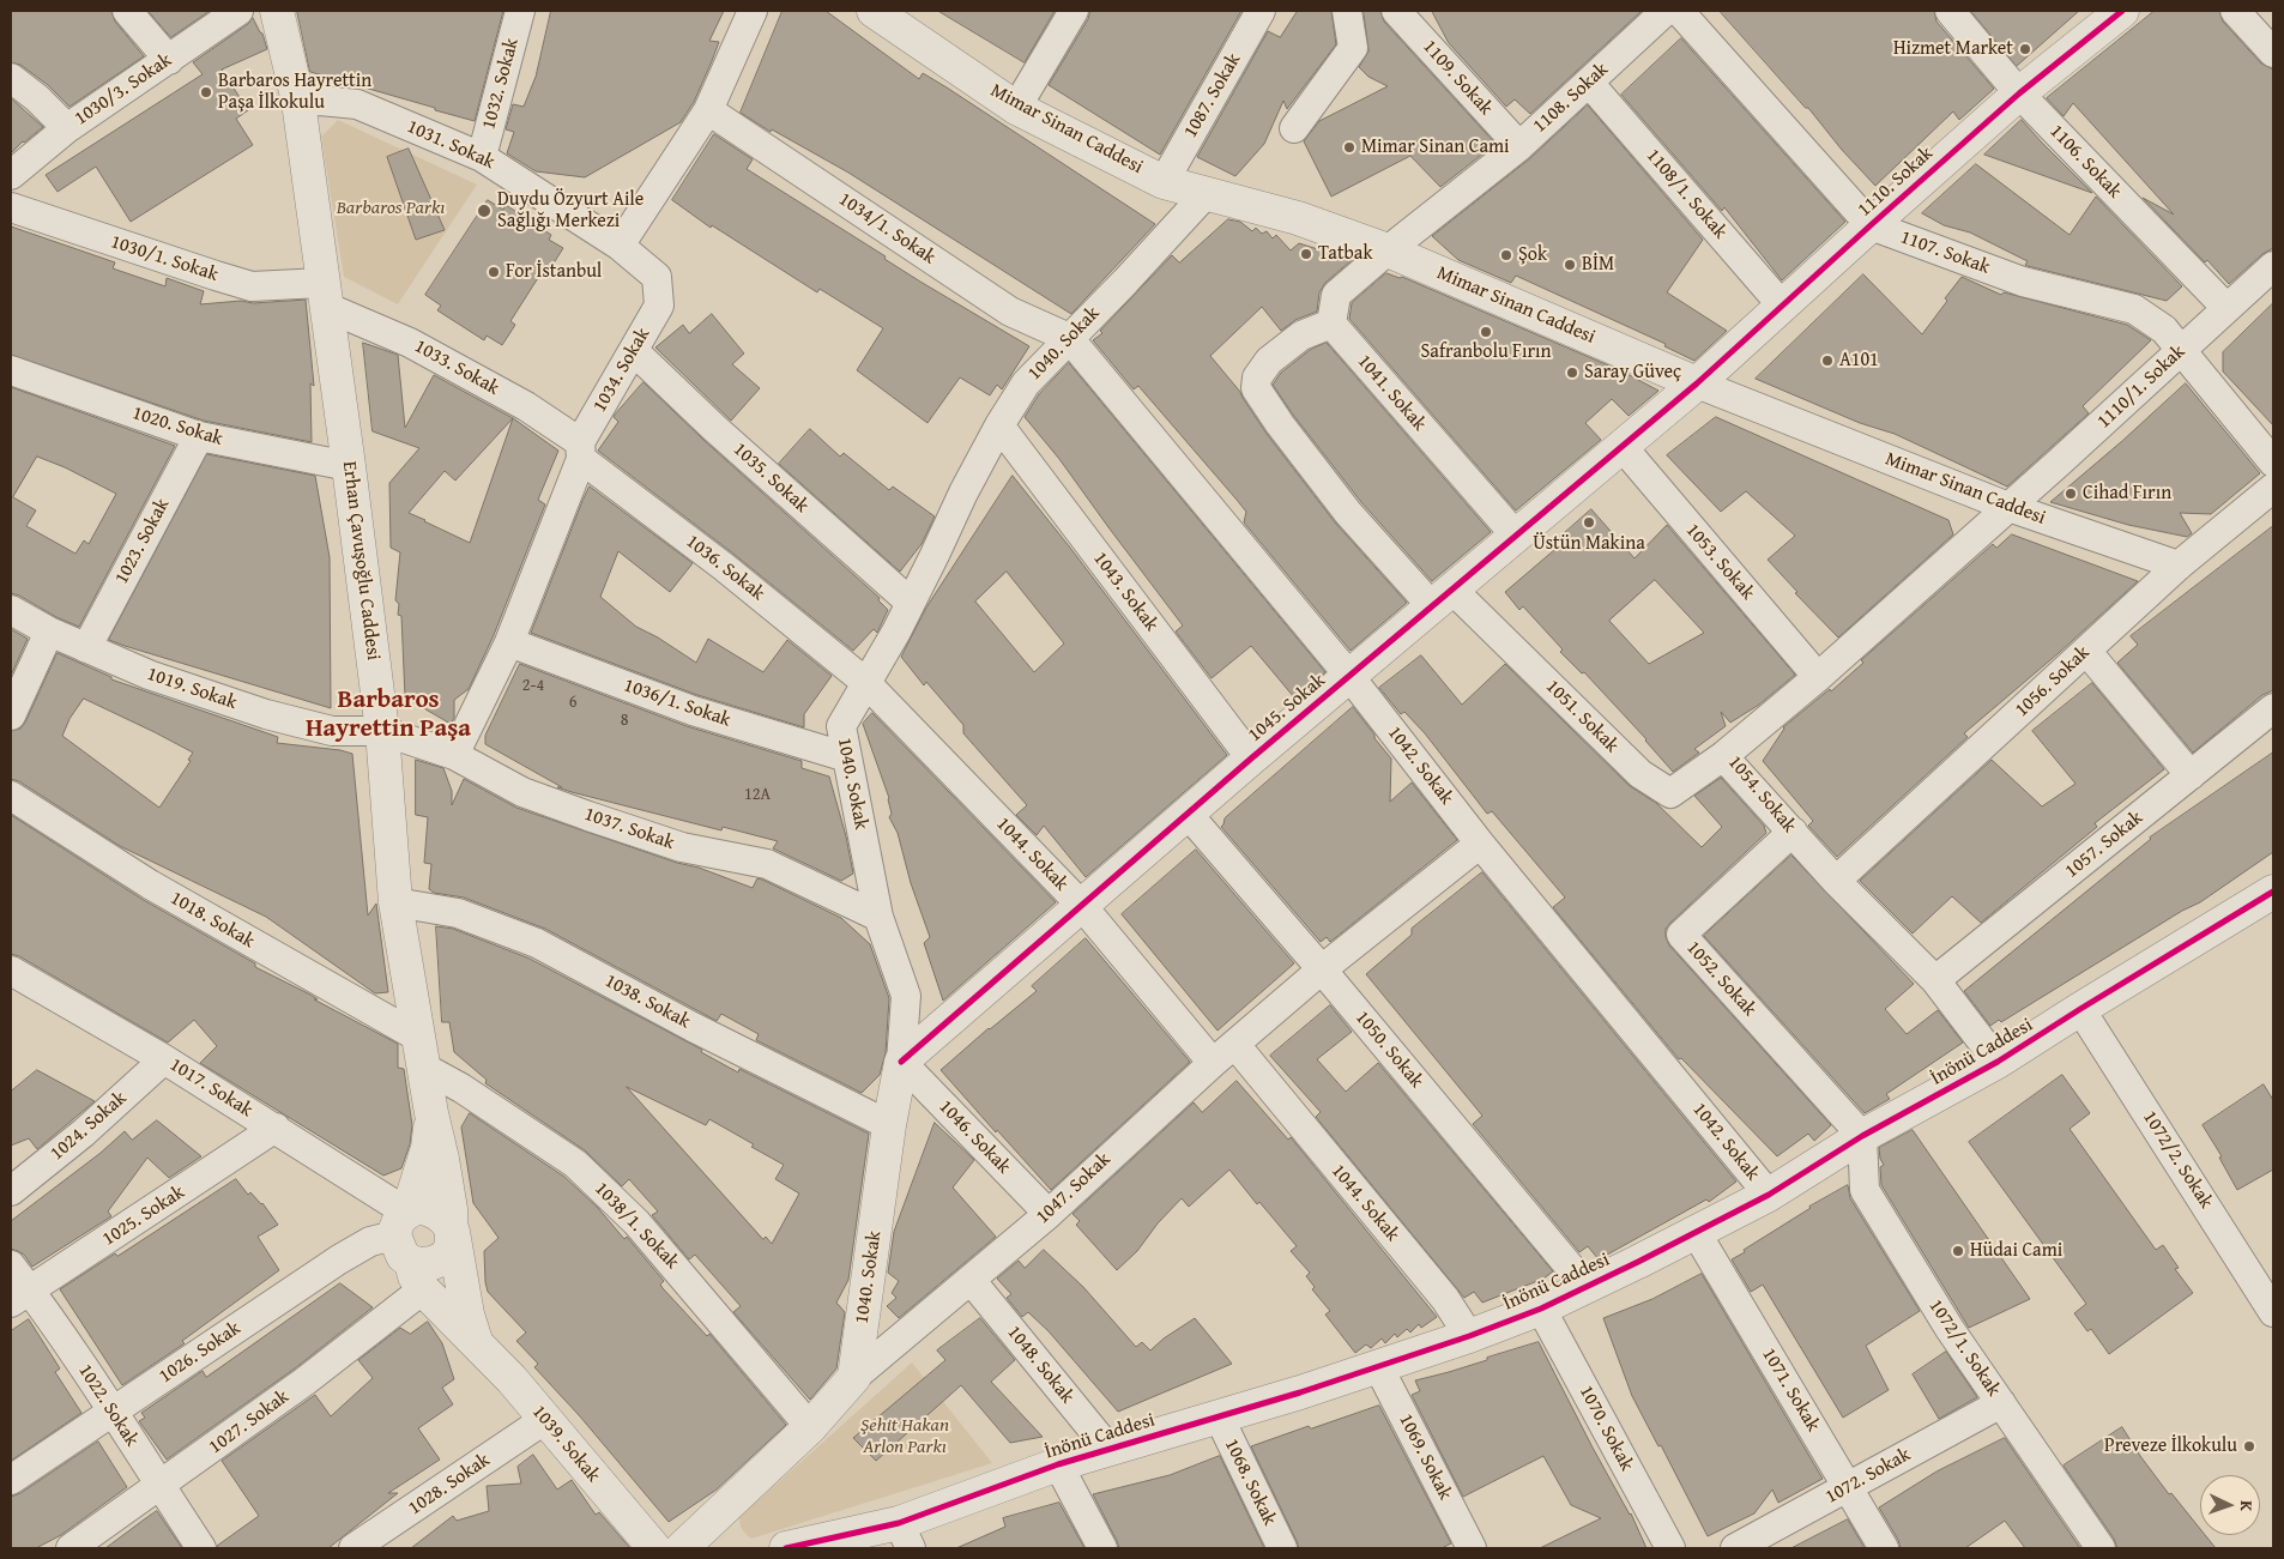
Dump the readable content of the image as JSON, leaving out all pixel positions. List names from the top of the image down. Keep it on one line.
{"streets":{"street":["1109. Sokak","1032. Sokak","1030/3. Sokak","1087. Sokak","1108. Sokak","Mimar Sinan Caddesi","1031. Sokak","1106. Sokak","1110. Sokak","1108/1. Sokak","1034/1. Sokak","1107. Sokak","1030/1. Sokak","1040. Sokak","1033. Sokak","1034. Sokak","1110/1. Sokak","1041. Sokak","1020. Sokak","1035. Sokak","1023. Sokak","Erhan Çavuşoğlu Caddesi","1053. Sokak","1036. Sokak","1043. Sokak","1056. Sokak","1019. Sokak","1036/1. Sokak","1045. Sokak","1051. Sokak","1042. Sokak","1054. Sokak","1037. Sokak","1057. Sokak","1044. Sokak","1018. Sokak","1052. Sokak","1038. Sokak","1050. Sokak","İnönü Caddesi","1017. Sokak","1024. Sokak","1046. Sokak","1072/2. Sokak","1047. Sokak","1025. Sokak","1038/1. Sokak","1072/1. Sokak","1026. Sokak","1048. Sokak","1071. Sokak","1022. Sokak","1027. Sokak","1070. Sokak","1039. Sokak","1069. Sokak","1072. Sokak","1068. Sokak","1028. Sokak"]},"crossings":[["1109. Sokak","1108. Sokak"],["1032. Sokak","1031. Sokak"],["1087. Sokak","Mimar Sinan Caddesi"],["1108. Sokak","Mimar Sinan Caddesi"],["1108. Sokak","1108/1. Sokak"],["Mimar Sinan Caddesi","1110. Sokak"],["Mimar Sinan Caddesi","1040. Sokak"],["Mimar Sinan Caddesi","1110/1. Sokak"],["Mimar Sinan Caddesi","1056. Sokak"],["Mimar Sinan Caddesi","1045. Sokak"],["Mimar Sinan Caddesi","1054. Sokak"],["1031. Sokak","1034. Sokak"],["1031. Sokak","Erhan Çavuşoğlu Caddesi"],["1106. Sokak","1110. Sokak"],["1106. Sokak","1110/1. Sokak"],["1110. Sokak","1108/1. Sokak"],["1110. Sokak","1107. Sokak"],["1110. Sokak","1045. Sokak"],["1034/1. Sokak","1040. Sokak"],["1034/1. Sokak","1042. Sokak"],["1107. Sokak","1110/1. Sokak"],["1030/1. Sokak","1033. Sokak"],["1030/1. Sokak","Erhan Çavuşoğlu Caddesi"],["1040. Sokak","1035. Sokak"],["1040. Sokak","1036. Sokak"],["1040. Sokak","1043. Sokak"],["1040. Sokak","1036/1. Sokak"],["1040. Sokak","1045. Sokak"],["1040. Sokak","1042. Sokak"],["1040. Sokak","1037. Sokak"],["1040. Sokak","1044. Sokak"],["1040. Sokak","1038. Sokak"],["1040. Sokak","1046. Sokak"],["1040. Sokak","1047. Sokak"],["1033. Sokak","1034. Sokak"],["1033. Sokak","Erhan Çavuşoğlu Caddesi"],["1033. Sokak","1036. Sokak"],["1034. Sokak","1035. Sokak"],["1034. Sokak","1036. Sokak"],["1034. Sokak","1036/1. Sokak"],["1034. Sokak","1037. Sokak"],["1110/1. Sokak","1054. Sokak"],["1041. Sokak","1045. Sokak"],["1020. Sokak","1023. Sokak"],["1020. Sokak","Erhan Çavuşoğlu Caddesi"],["1023. Sokak","1019. Sokak"],["Erhan Çavuşoğlu Caddesi","1019. Sokak"],["Erhan Çavuşoğlu Caddesi","1037. Sokak"],["Erhan Çavuşoğlu Caddesi","1018. Sokak"],["Erhan Çavuşoğlu Caddesi","1038. Sokak"],["Erhan Çavuşoğlu Caddesi","1038/1. Sokak"],["1053. Sokak","1045. Sokak"],["1053. Sokak","1054. Sokak"],["1036. Sokak","1044. Sokak"],["1043. Sokak","1045. Sokak"],["1056. Sokak","1054. Sokak"],["1019. Sokak","1037. Sokak"],["1045. Sokak","1051. Sokak"],["1045. Sokak","1042. Sokak"],["1045. Sokak","1044. Sokak"],["1045. Sokak","1050. Sokak"],["1045. Sokak","1046. Sokak"],["1051. Sokak","1054. Sokak"],["1042. Sokak","İnönü Caddesi"],["1042. Sokak","1047. Sokak"],["1054. Sokak","1057. Sokak"],["1054. Sokak","1052. Sokak"],["1054. Sokak","İnönü Caddesi"],["1044. Sokak","İnönü Caddesi"],["1044. Sokak","1047. Sokak"],["1018. Sokak","1038/1. Sokak"],["1052. Sokak","İnönü Caddesi"],["1052. Sokak","1072/1. Sokak"],["1050. Sokak","İnönü Caddesi"],["1050. Sokak","1047. Sokak"],["İnönü Caddesi","1072/2. Sokak"],["İnönü Caddesi","1072/1. Sokak"],["İnönü Caddesi","1048. Sokak"],["İnönü Caddesi","1071. Sokak"],["İnönü Caddesi","1070. Sokak"],["İnönü Caddesi","1069. Sokak"],["İnönü Caddesi","1068. Sokak"],["1017. Sokak","1024. Sokak"],["1017. Sokak","1025. Sokak"],["1017. Sokak","1026. Sokak"],["1017. Sokak","1027. Sokak"],["1017. Sokak","1039. Sokak"],["1046. Sokak","1047. Sokak"],["1047. Sokak","1038/1. Sokak"],["1047. Sokak","1048. Sokak"],["1025. Sokak","1022. Sokak"],["1072/1. Sokak","1072. Sokak"],["1026. Sokak","1022. Sokak"],["1026. Sokak","1027. Sokak"],["1026. Sokak","1039. Sokak"],["1071. Sokak","1072. Sokak"],["1022. Sokak","1027. Sokak"],["1027. Sokak","1039. Sokak"],["1039. Sokak","1028. Sokak"]],"districts":["Barbaros Hayrettin Paşa"],"parks":["Barbaros Parkı","Şehit Hakan Arlon Parkı"],"places":["Hizmet Market","Barbaros Hayrettin Paşa İlkokulu","Mimar Sinan Cami","Duydu Özyurt Aile Sağlığı Merkezi","Tatbak","Şok","BİM","For İstanbul","Safranbolu Fırın","A101","Saray Güveç","Cihad Fırın","Üstün Makina","Hüdai Cami","Preveze İlkokulu"],"house_numbers":["2-4","6","8","12A"],"north":"right"}
